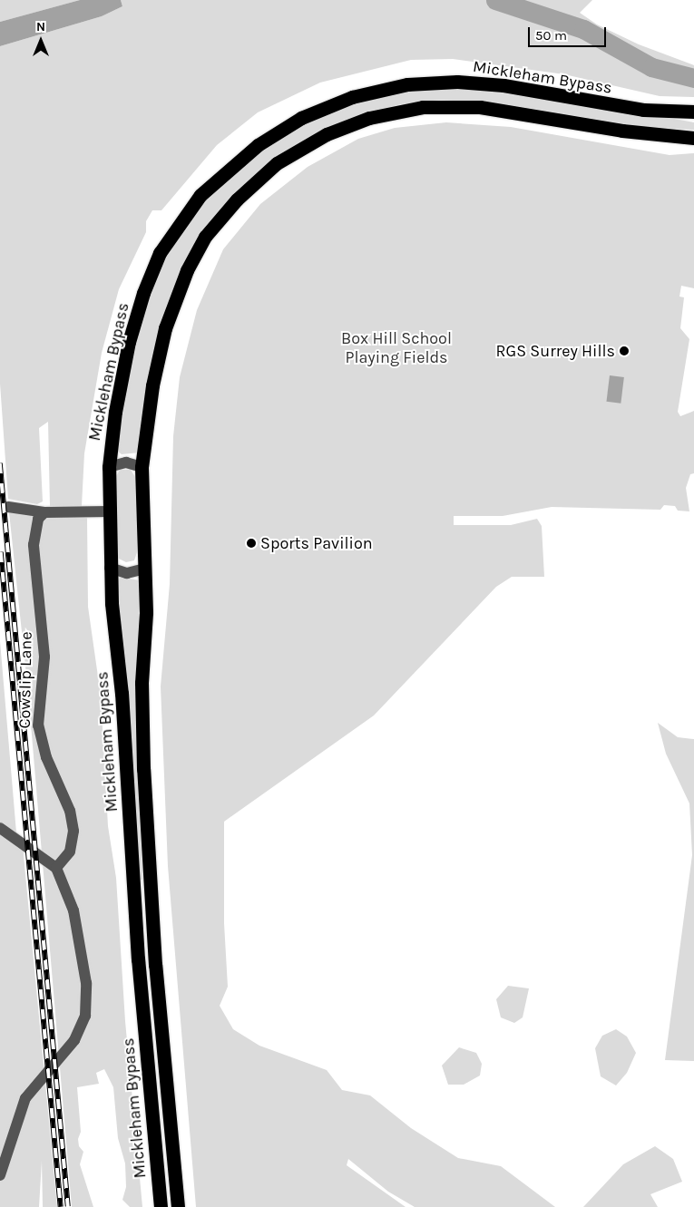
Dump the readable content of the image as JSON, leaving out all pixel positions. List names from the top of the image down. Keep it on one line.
{"streets":{"highway":["Mickleham Bypass"],"street":["Cowslip Lane"]},"parks":["Box Hill School Playing Fields"],"places":["RGS Surrey Hills","Sports Pavilion"],"scale_bar":"50 m","north":"top"}
